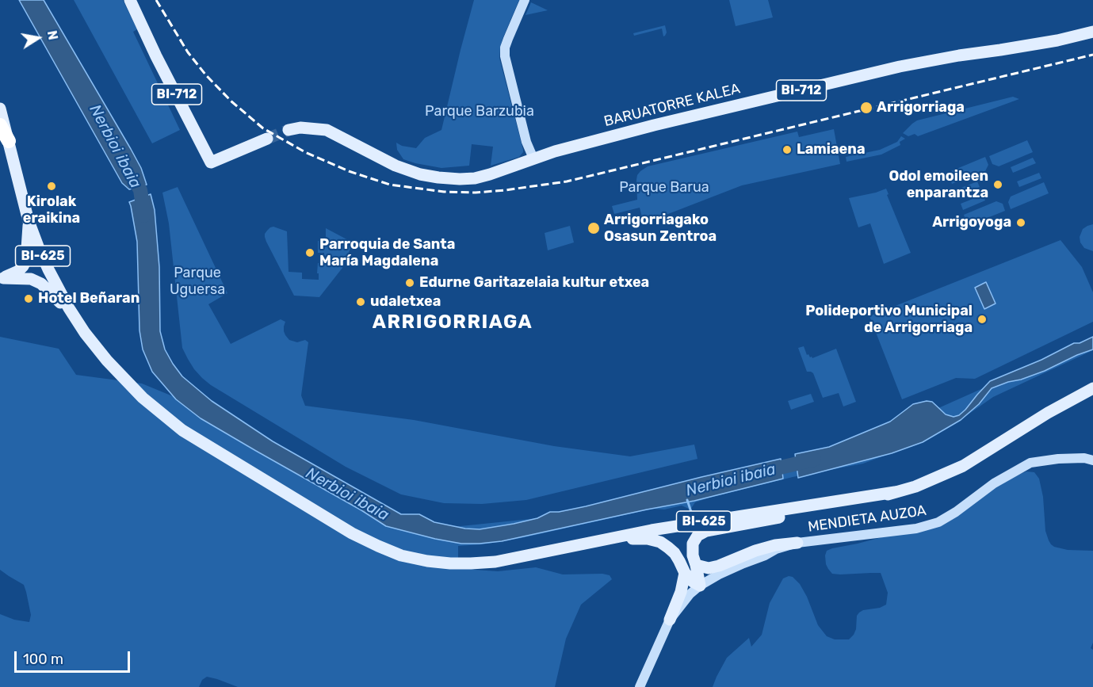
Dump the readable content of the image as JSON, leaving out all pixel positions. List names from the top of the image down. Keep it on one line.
{"streets":{"main road":["BI-712","BARUATORRE KALEA","BI-625"],"street":["MENDIETA AUZOA"]},"districts":["ARRIGORRIAGA"],"water":["Nerbioi ibaia"],"parks":["Parque Barzubia","Parque Barua","Parque Uguersa"],"places":["Arrigorriaga","Lamiaena","Odol emoileen enparantza","Kirolak eraikina","Arrigoyoga","Arrigorriagako Osasun Zentroa","Parroquia de Santa María Magdalena","Edurne Garitazelaia kultur etxea","Hotel Beñaran","udaletxea","Polideportivo Municipal de Arrigorriaga"],"scale_bar":"100 m","north":"right"}
